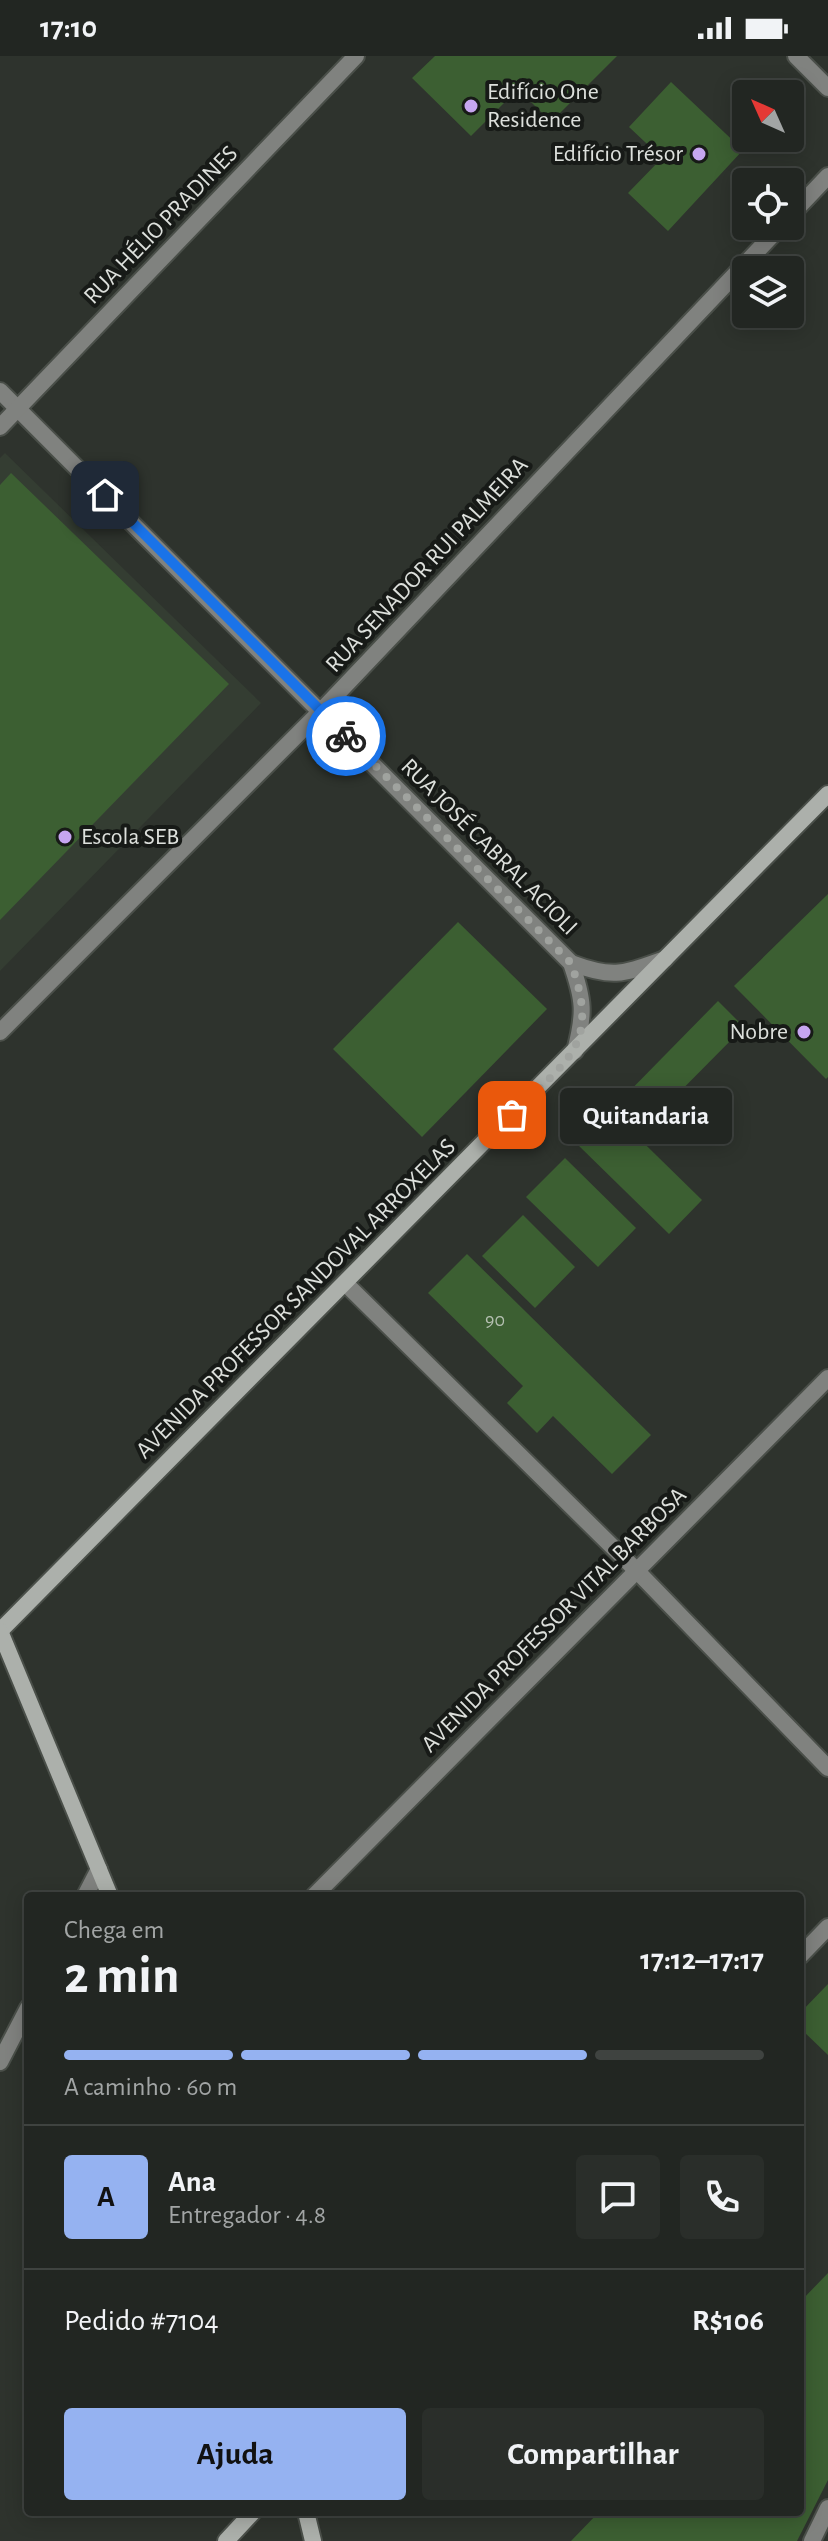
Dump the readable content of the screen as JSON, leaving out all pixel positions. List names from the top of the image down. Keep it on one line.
{"streets":{"street":["RUA HÉLIO PRADINES","RUA SENADOR RUI PALMEIRA","RUA JOSÉ CABRAL ACIOLI","AVENIDA PROFESSOR SANDOVAL ARROXELAS","AVENIDA PROFESSOR VITAL BARBOSA"]},"crossings":[["RUA HÉLIO PRADINES","RUA JOSÉ CABRAL ACIOLI"],["RUA SENADOR RUI PALMEIRA","RUA JOSÉ CABRAL ACIOLI"],["RUA JOSÉ CABRAL ACIOLI","AVENIDA PROFESSOR SANDOVAL ARROXELAS"]],"places":["Edifício One Residence","Edifício Trésor","Escola SEB","Nobre","Quitandaria"],"house_numbers":["90"],"north":"top left","page":{"status":"17:10","bubble":"Quitandaria","heading":["2 min","Chega em","17:12–17:17"],"panel":["Ana","Entregador · 4.8","Pedido #7104","R$106"],"bar":"A caminho · 60 m","round":"A","buttons":["Ajuda","Compartilhar"]}}
